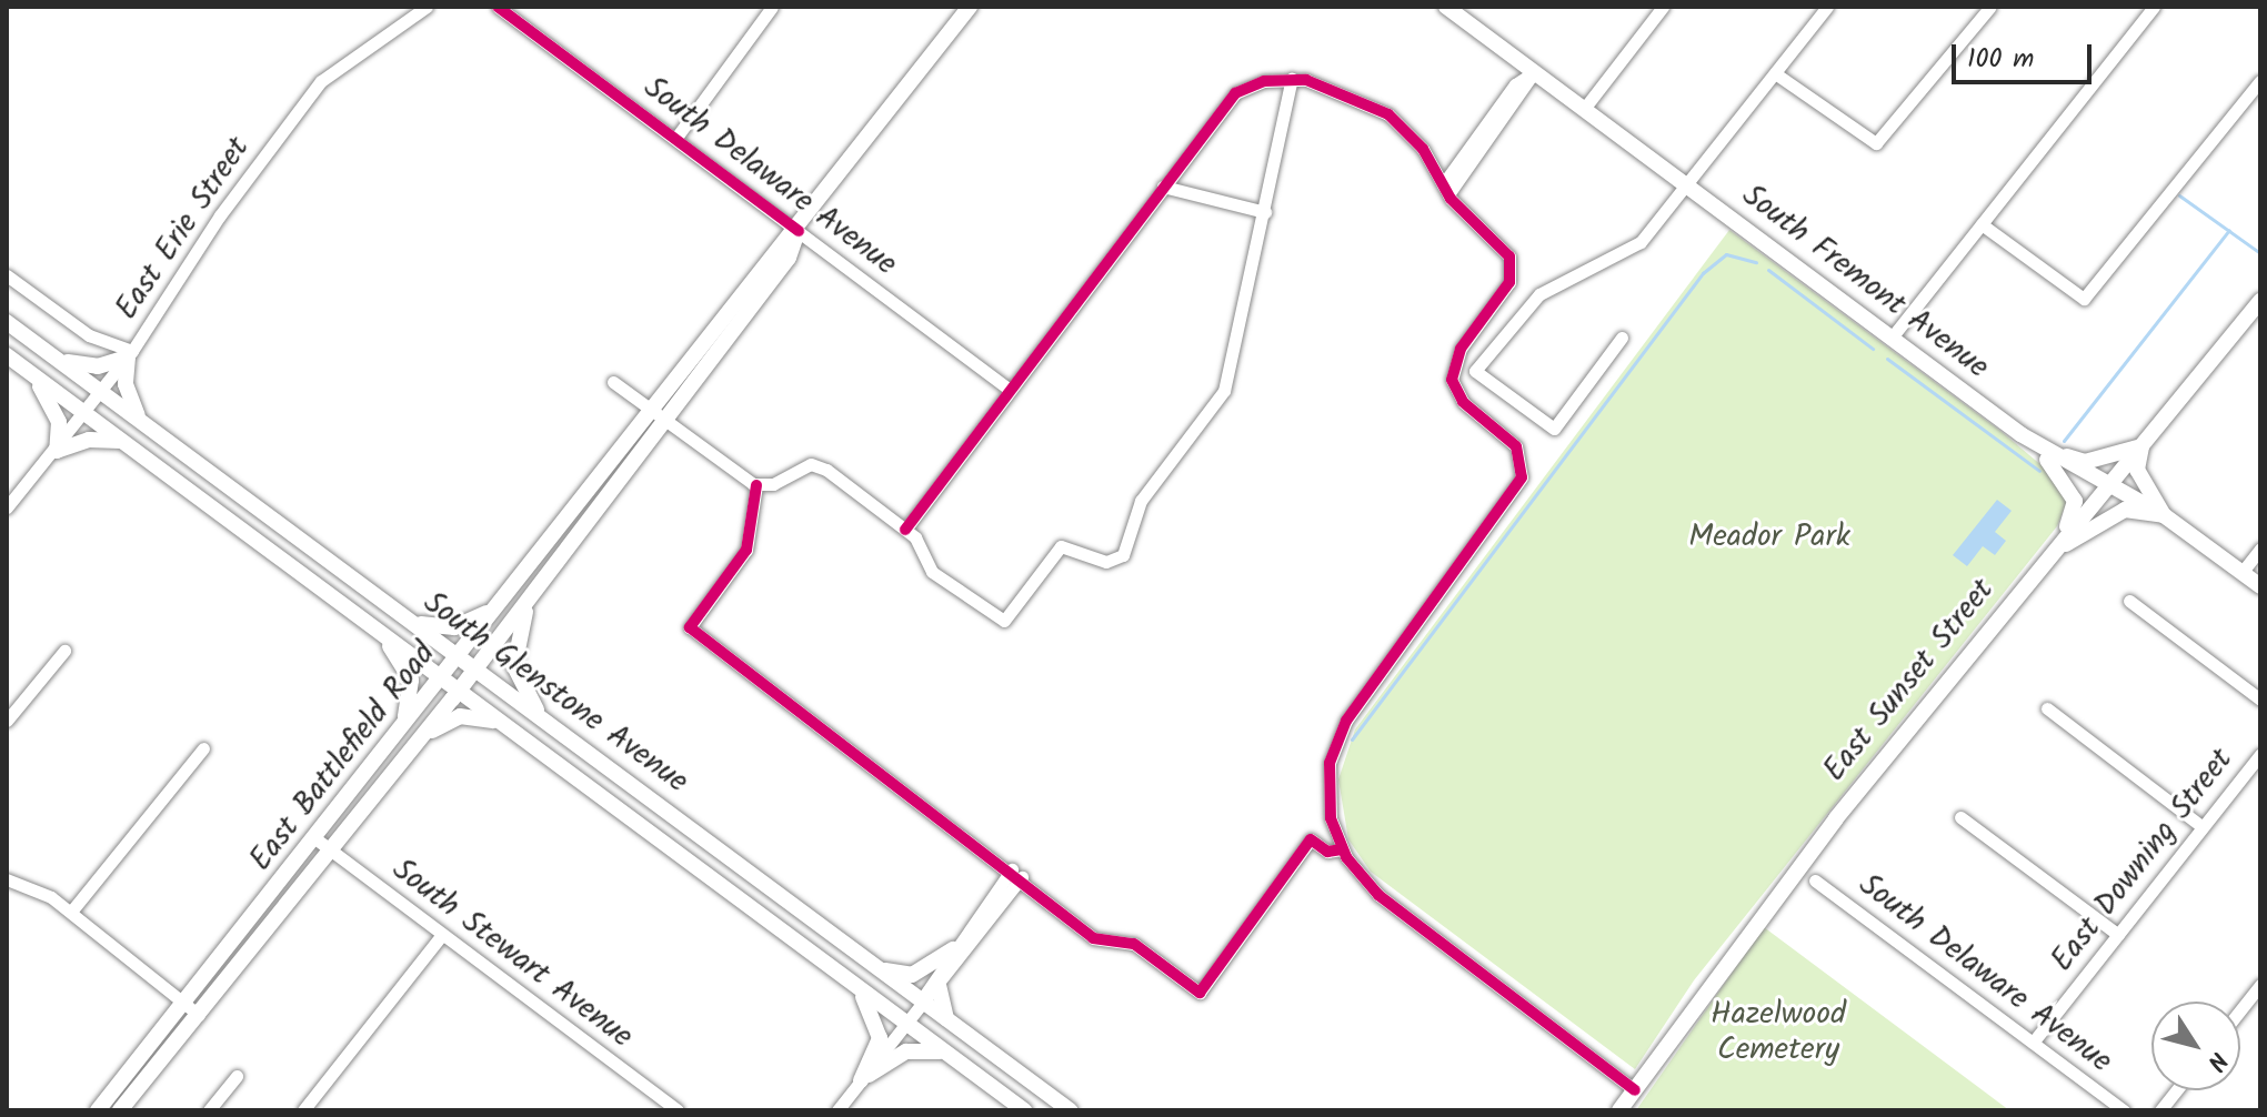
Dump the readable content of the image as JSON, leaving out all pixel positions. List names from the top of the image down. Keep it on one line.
{"streets":{"main road":["South Fremont Avenue","East Sunset Street","South Glenstone Avenue","East Battlefield Road"],"street":["South Delaware Avenue","East Erie Street","East Downing Street","South Stewart Avenue"]},"crossings":[["South Delaware Avenue","East Battlefield Road"],["South Delaware Avenue","East Downing Street"],["East Erie Street","South Glenstone Avenue"],["South Fremont Avenue","East Sunset Street"],["South Glenstone Avenue","East Battlefield Road"],["East Battlefield Road","South Stewart Avenue"]],"parks":["Meador Park","Hazelwood Cemetery"],"scale_bar":"100 m","north":"bottom right"}
